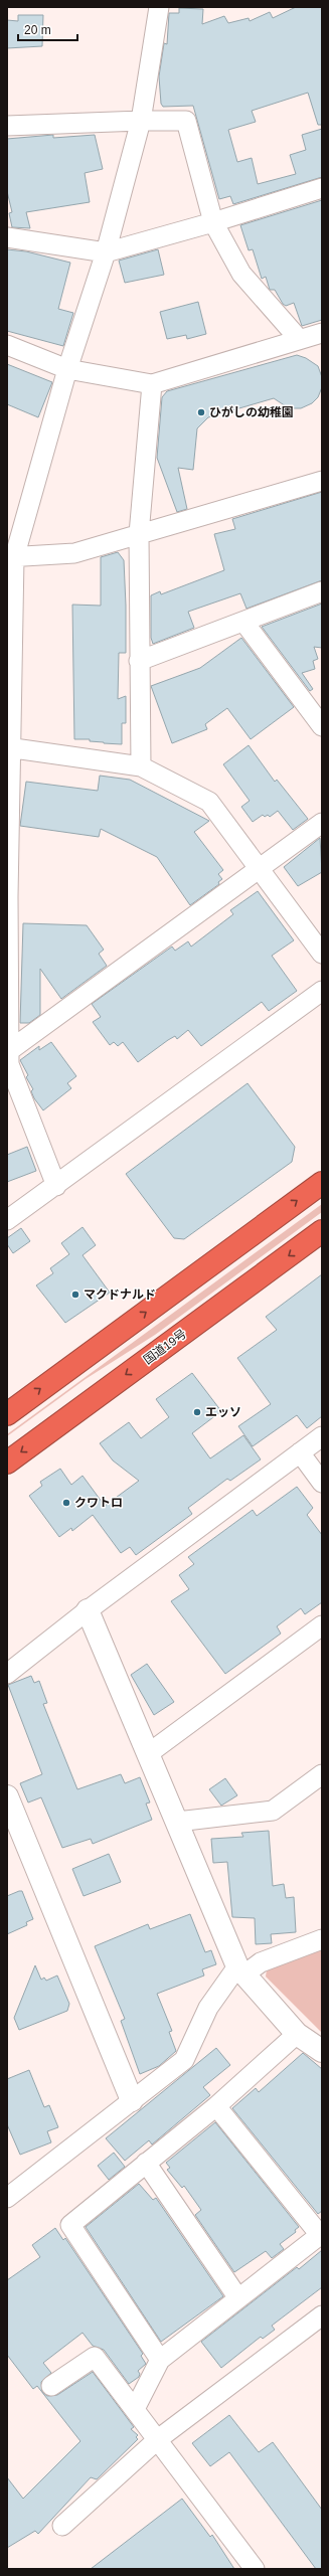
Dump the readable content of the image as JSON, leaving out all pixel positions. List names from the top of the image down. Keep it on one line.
{"streets":{"highway":["国道19号"]},"places":["ひがしの幼稚園","マクドナルド","エッソ","クワトロ"],"scale_bar":"20 m"}
